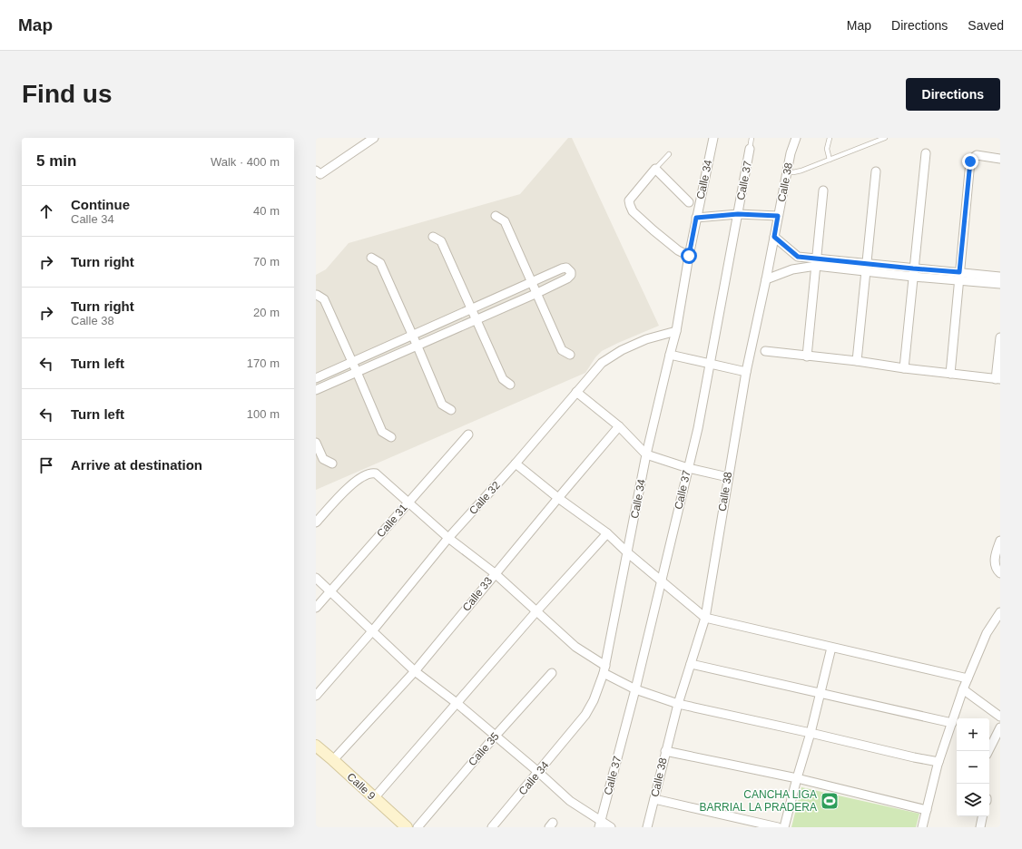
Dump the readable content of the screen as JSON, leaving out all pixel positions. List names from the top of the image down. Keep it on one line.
{"streets":{"street":["Calle 34","Calle 37","Calle 38","Calle 32","Calle 31","Calle 33","Calle 35","Calle 9"]},"crossings":[["Calle 34","Calle 32"],["Calle 33","Calle 9"]],"places":{"sports":["CANCHA LIGA BARRIAL LA PRADERA"]},"page":{"header":"Map","nav":["Map","Directions","Saved"],"buttons":"Directions","title":"Find us","heading":["5 min","Walk · 400 m"],"list":[["Continue","Calle 34","40 m"],["Turn right","70 m"],["Turn right","Calle 38","20 m"],["Turn left","170 m"],["Turn left","100 m"],"Arrive at destination"],"map_buttons":["+","−"]}}
